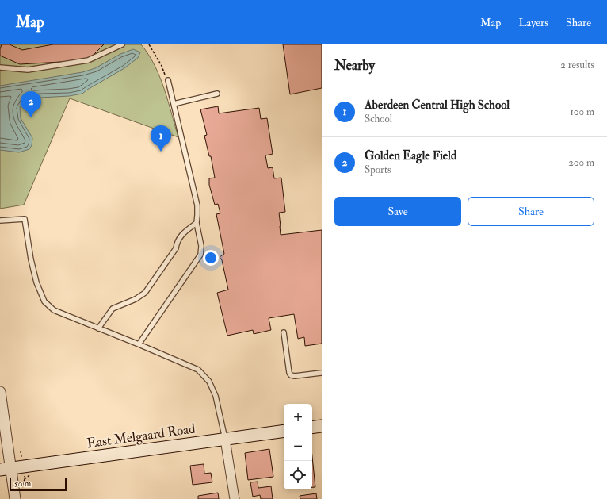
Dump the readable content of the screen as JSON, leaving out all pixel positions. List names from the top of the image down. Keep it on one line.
{"streets":{"main road":["East Melgaard Road"]},"scale_bar":"50 m","page":{"header":"Map","nav":["Map","Layers","Share"],"heading":["Nearby","2 results"],"list":[{"mark":"1","name":"Aberdeen Central High School","note":"School","value":"100 m"},{"mark":"2","name":"Golden Eagle Field","note":"Sports","value":"200 m"}],"pins":["2","1"],"buttons":["Save","Share"],"map_buttons":["+","−"],"scale":"50 m"}}
